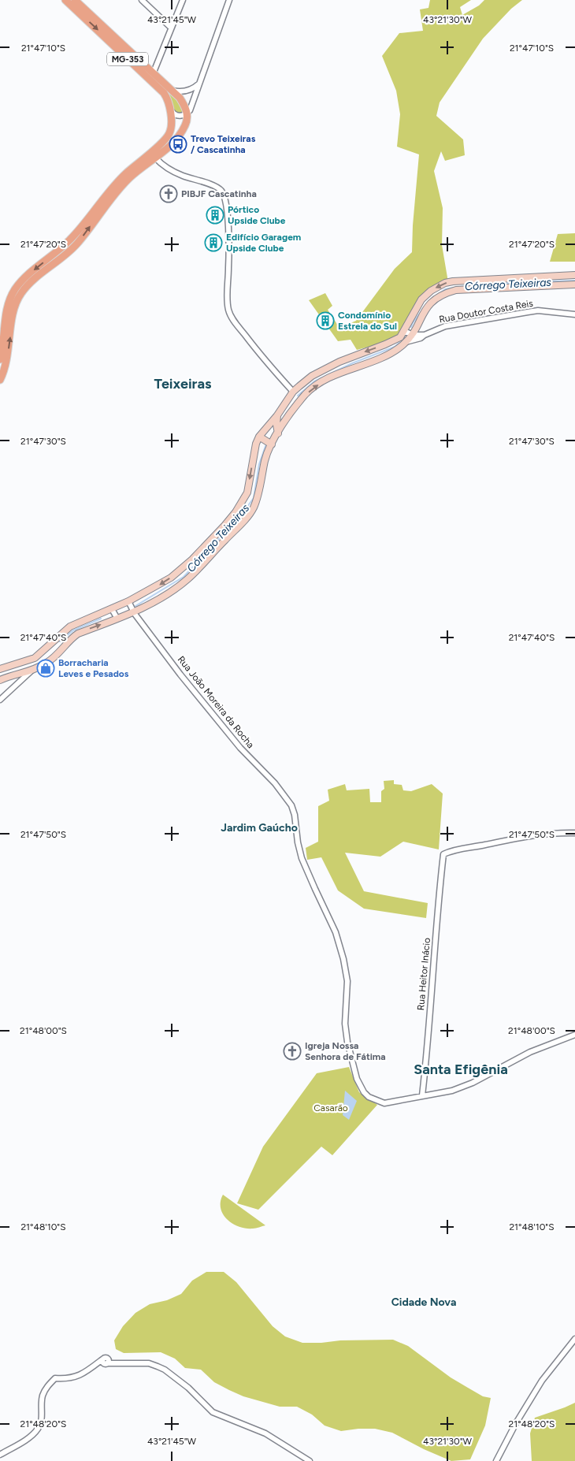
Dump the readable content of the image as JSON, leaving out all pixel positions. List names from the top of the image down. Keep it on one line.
{"streets":{"main road":["MG-353"],"street":["Rua Doutor Costa Reis","Rua João Moreira da Rocha","Rua Heitor Inácio"]},"crossings":[["Rua João Moreira da Rocha","Rua Heitor Inácio"]],"districts":["Teixeiras","Jardim Gaúcho","Santa Efigênia","Cidade Nova"],"water":["Córrego Teixeiras"],"parks":["Casarão"],"places":{"bus stop":["Trevo Teixeiras / Cascatinha"],"church":["PIBJF Cascatinha","Igreja Nossa Senhora de Fátima"],"building":["Pórtico Upside Clube","Edifício Garagem Upside Clube","Condomínio Estrela do Sul"],"shop":["Borracharia Leves e Pesados"]},"coordinates":["43°21'45\"W","43°21'30\"W","21°47'10\"S","21°47'20\"S","21°47'30\"S","21°47'40\"S","21°47'50\"S","21°48'00\"S","21°48'10\"S","21°48'20\"S"]}
